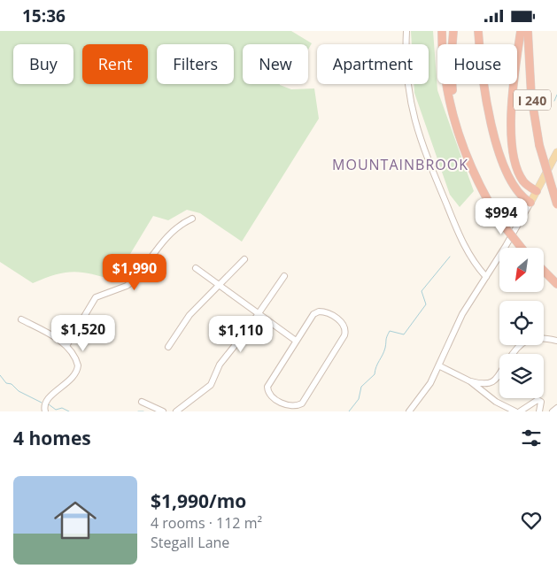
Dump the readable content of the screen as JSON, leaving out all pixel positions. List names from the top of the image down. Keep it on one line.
{"streets":{"highway":["I 240"]},"districts":["MOUNTAINBROOK"],"north":"bottom left","page":{"status":"15:36","chip":["Buy","Rent","Filters","New","Apartment","House"],"price":["$994","$1,990","$1,520","$1,110"],"heading":"4 homes","list":[{"name":"$1,990/mo","note":"4 rooms · 112 m² · Stegall Lane"}]}}
